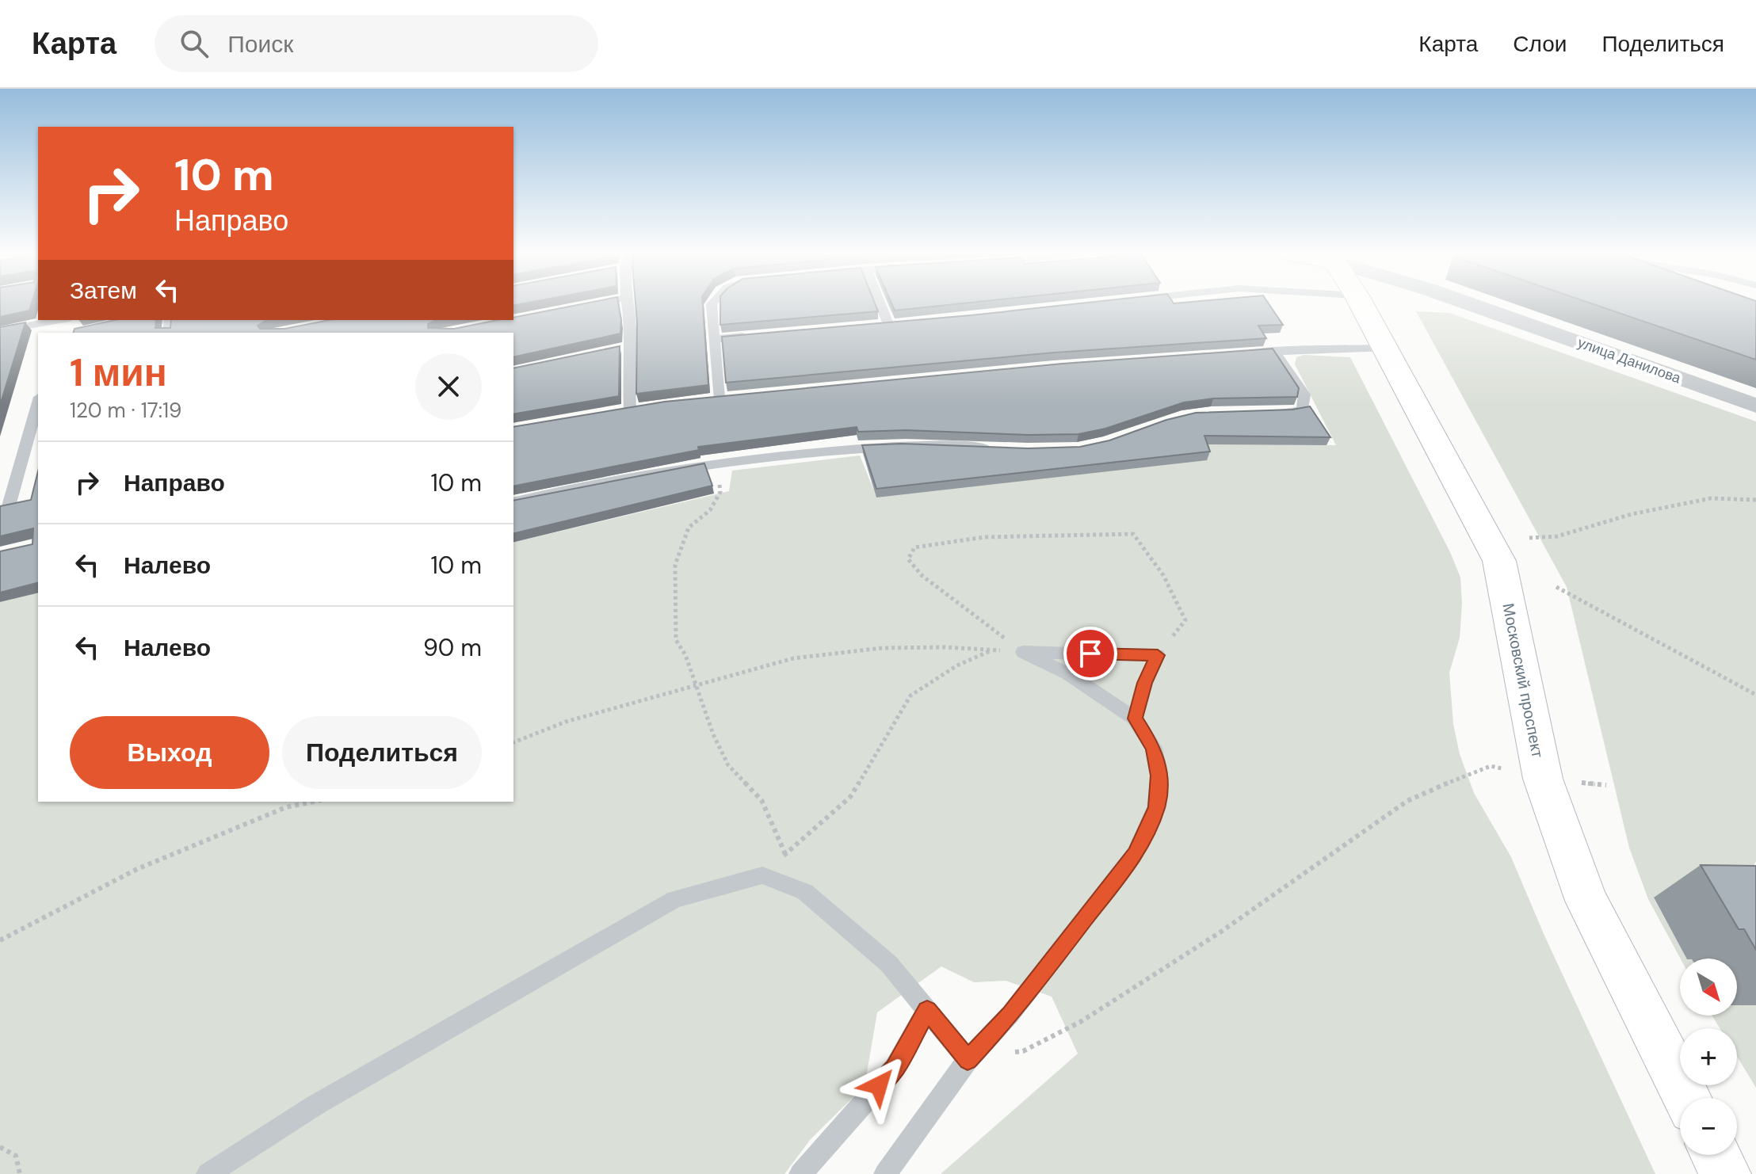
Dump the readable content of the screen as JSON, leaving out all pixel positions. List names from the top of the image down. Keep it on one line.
{"streets":{"street":["улица Данилова","Московский проспект"]},"north":"bottom right","page":{"header":"Карта","search":"Поиск","nav":["Карта","Слои","Поделиться"],"turn":["10 m","Направо"],"then":"Затем","heading":["1 мин","120 m · 17:19"],"list":[{"name":"Направо","value":"10 m"},{"name":"Налево","value":"10 m"},{"name":"Налево","value":"90 m"}],"buttons":["Выход","Поделиться"],"map_buttons":["+","−"]}}
